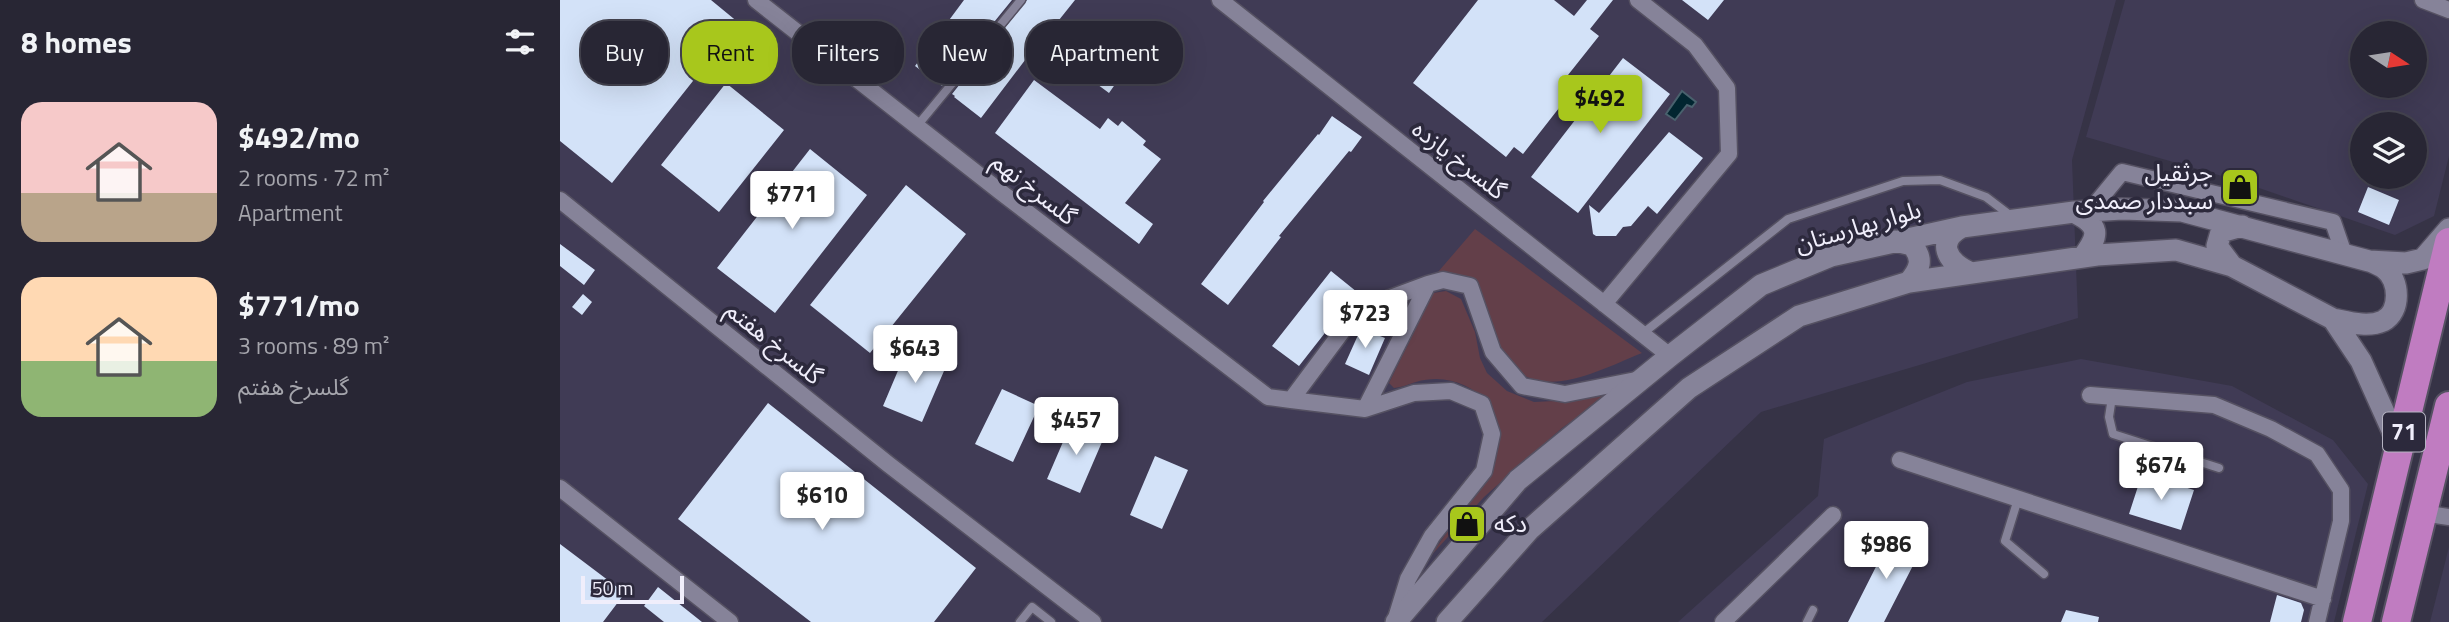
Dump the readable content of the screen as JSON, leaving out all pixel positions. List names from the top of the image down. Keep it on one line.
{"streets":{"highway":["71"],"street":["گلسرخ یازده","گلسرخ نهم","بلوار بهارستان","گلسرخ هفتم"]},"crossings":[["گلسرخ یازده","بلوار بهارستان"]],"places":{"shop":["جرثقیل سبددار صمدی","دکه"]},"scale_bar":"50 m","north":"right","page":{"heading":"8 homes","chip":["Buy","Rent","Filters","New","Apartment"],"price":["$492","$771","$723","$643","$457","$674","$610","$986"],"list":[{"name":"$492/mo","note":"2 rooms · 72 m² · Apartment"},{"name":"$771/mo","note":"3 rooms · 89 m² · گلسرخ هفتم"}],"scale":"50 m"}}
